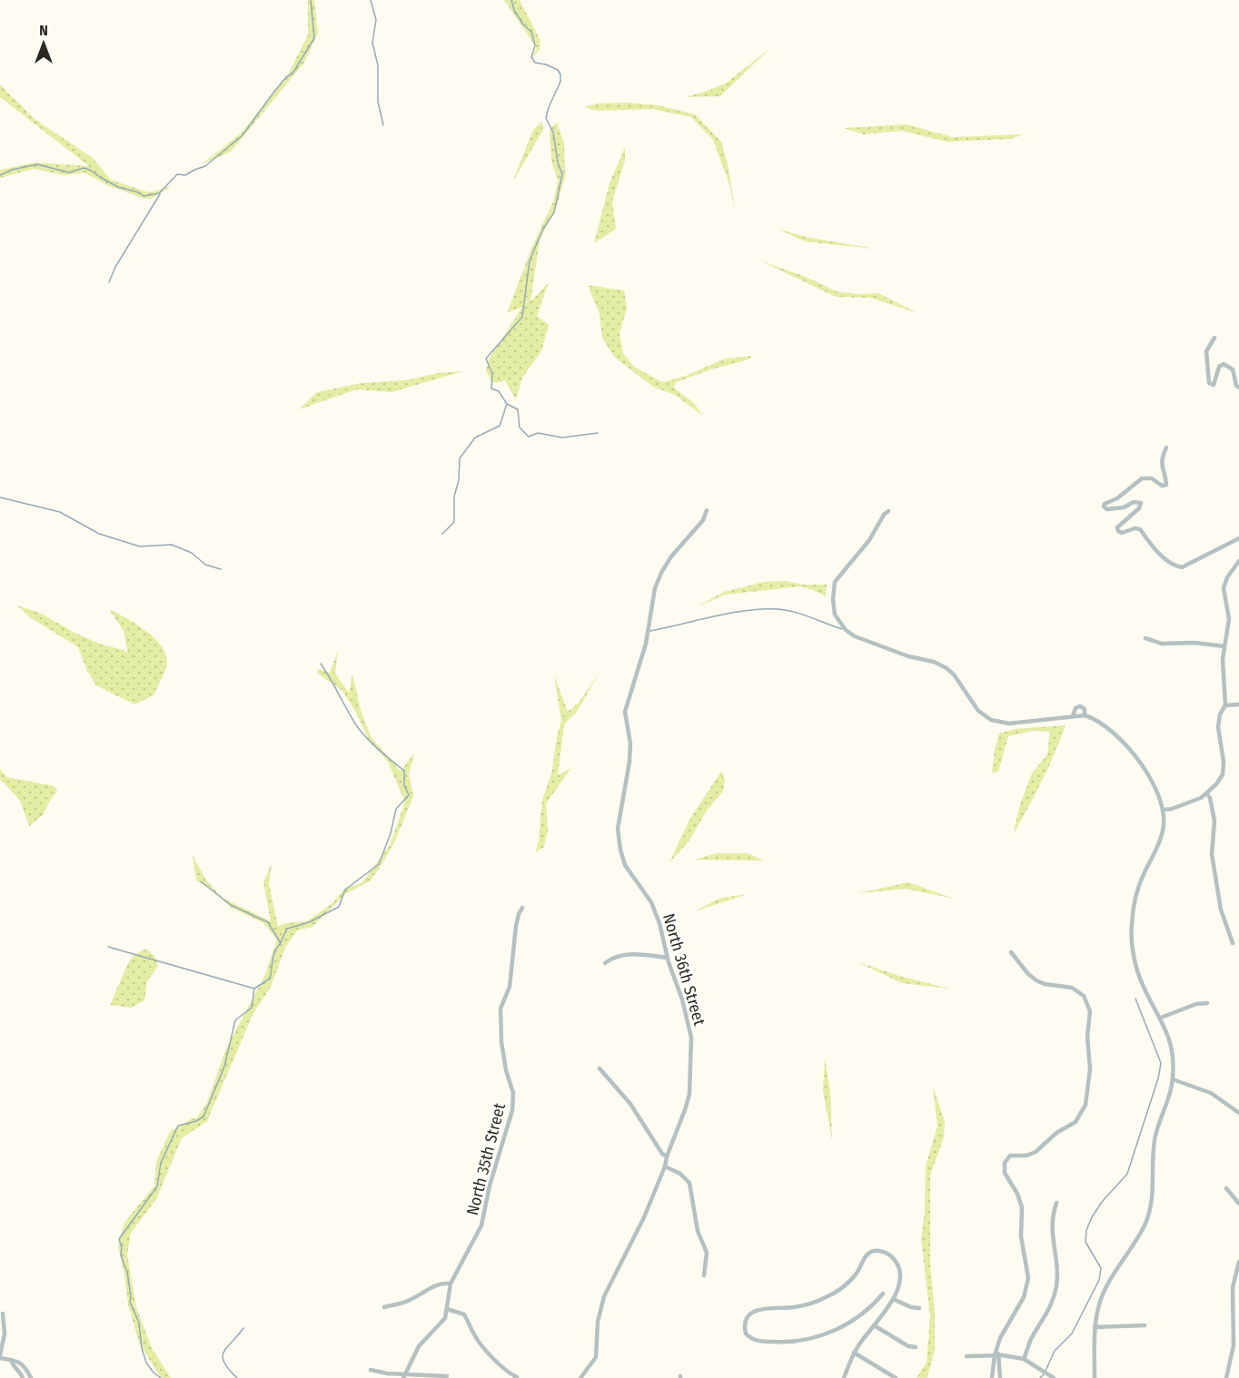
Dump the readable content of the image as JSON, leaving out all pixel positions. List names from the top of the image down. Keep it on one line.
{"streets":{"street":["North 36th Street","North 35th Street"]},"north":"top"}
